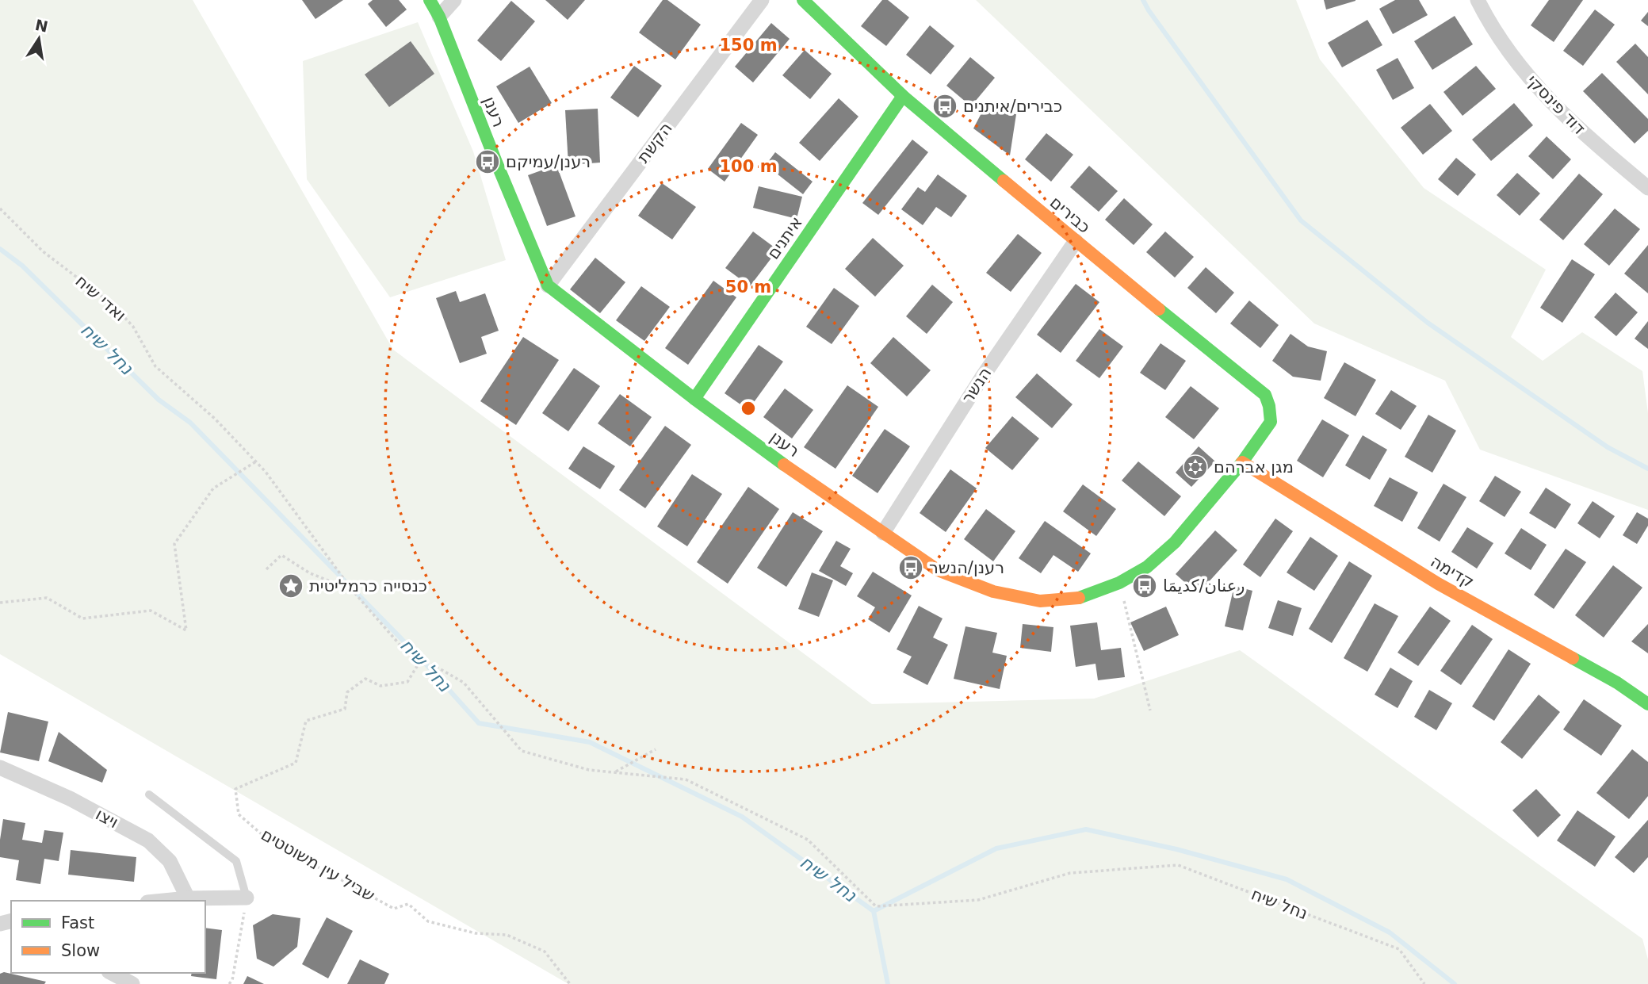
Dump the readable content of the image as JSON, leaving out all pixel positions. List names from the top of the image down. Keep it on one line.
{"streets":{"street":["דוד פינסקי","רענן","הקשת","כבירים","איתנים","הנשר","קדימה","ויצו"],"path":["ואדי שיח","שביל עין משוטטים","נחל שיח"]},"crossings":[["רענן","הקשת"],["רענן","כבירים"],["רענן","איתנים"],["רענן","הנשר"],["רענן","קדימה"],["כבירים","איתנים"],["כבירים","הנשר"],["כבירים","קדימה"],["ואדי שיח","נחל שיח"],["שביל עין משוטטים","נחל שיח"]],"water":["נחל שיח"],"places":{"bus stop":["כבירים/איתנים","רענן/עמיקם","רענן/הנשר","رعنان/كديمَا"],"synagogue":["מגן אברהם"],"place":["כנסייה כרמליטית"]},"legend":["Fast","Slow"],"north":"top","rings":["150 m","100 m","50 m"]}
